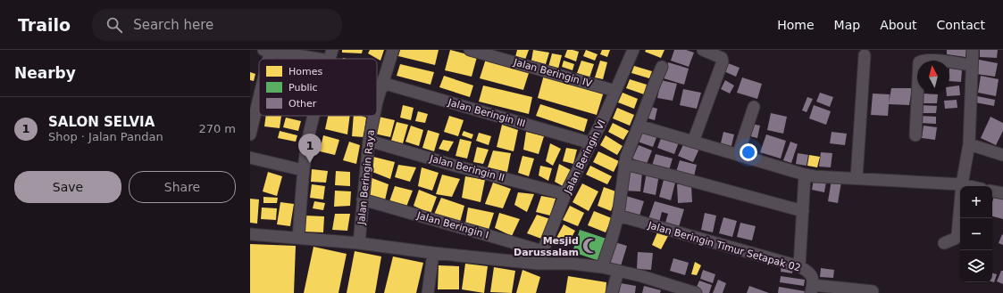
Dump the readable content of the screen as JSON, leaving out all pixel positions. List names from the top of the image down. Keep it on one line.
{"streets":{"street":["Jalan Beringin IV","Jalan Beringin III","Jalan Beringin VI","Jalan Beringin II","Jalan Beringin Raya","Jalan Beringin I","Jalan Beringin Timur Setapak 02"]},"crossings":[["Jalan Beringin IV","Jalan Beringin VI"],["Jalan Beringin III","Jalan Beringin VI"],["Jalan Beringin III","Jalan Beringin Raya"],["Jalan Beringin VI","Jalan Beringin II"],["Jalan Beringin VI","Jalan Beringin I"],["Jalan Beringin II","Jalan Beringin Raya"],["Jalan Beringin Raya","Jalan Beringin I"]],"places":{"mosque":["Mesjid Darussalam"]},"legend":["Homes","Public","Other"],"north":"top","page":{"header":"Trailo","search":"Search here","nav":["Home","Map","About","Contact"],"heading":"Nearby","list":[{"mark":"1","name":"SALON SELVIA","note":"Shop · Jalan Pandan","value":"270 m"}],"pins":"1","buttons":["Save","Share"],"map_buttons":["+","−"]}}
